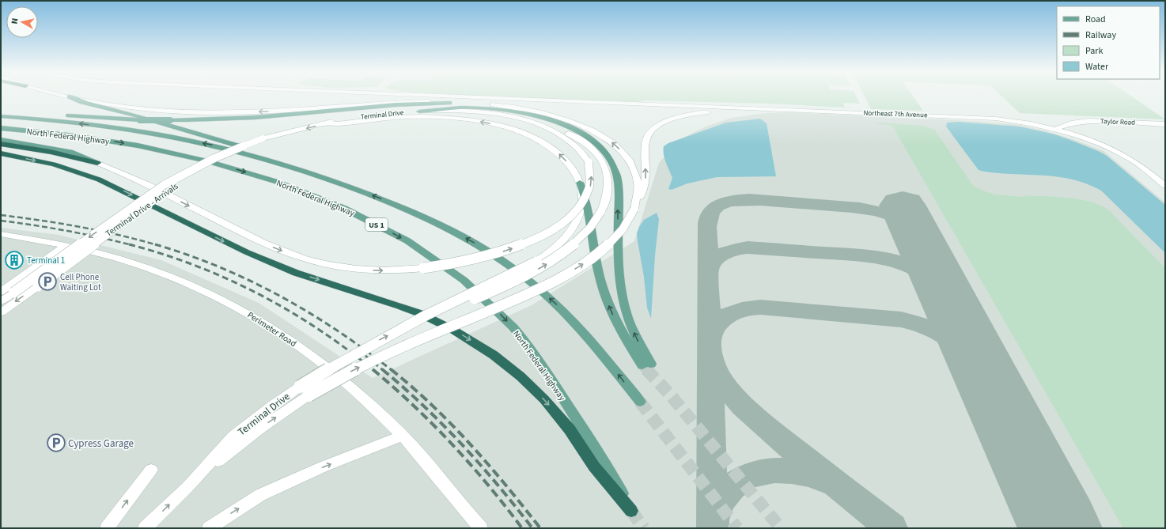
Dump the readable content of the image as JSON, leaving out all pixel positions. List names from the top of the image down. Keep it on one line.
{"streets":{"main road":["North Federal Highway","US 1"],"street":["Northeast 7th Avenue","Terminal Drive","Taylor Road","Terminal Drive - Arrivals","Perimeter Road"]},"crossings":[["Northeast 7th Avenue","Taylor Road"],["Terminal Drive","Terminal Drive - Arrivals"]],"places":{"building":["Terminal 1"],"parking":["Cell Phone Waiting Lot","Cypress Garage"]},"legend":["Road","Railway","Park","Water"],"north":"left"}
